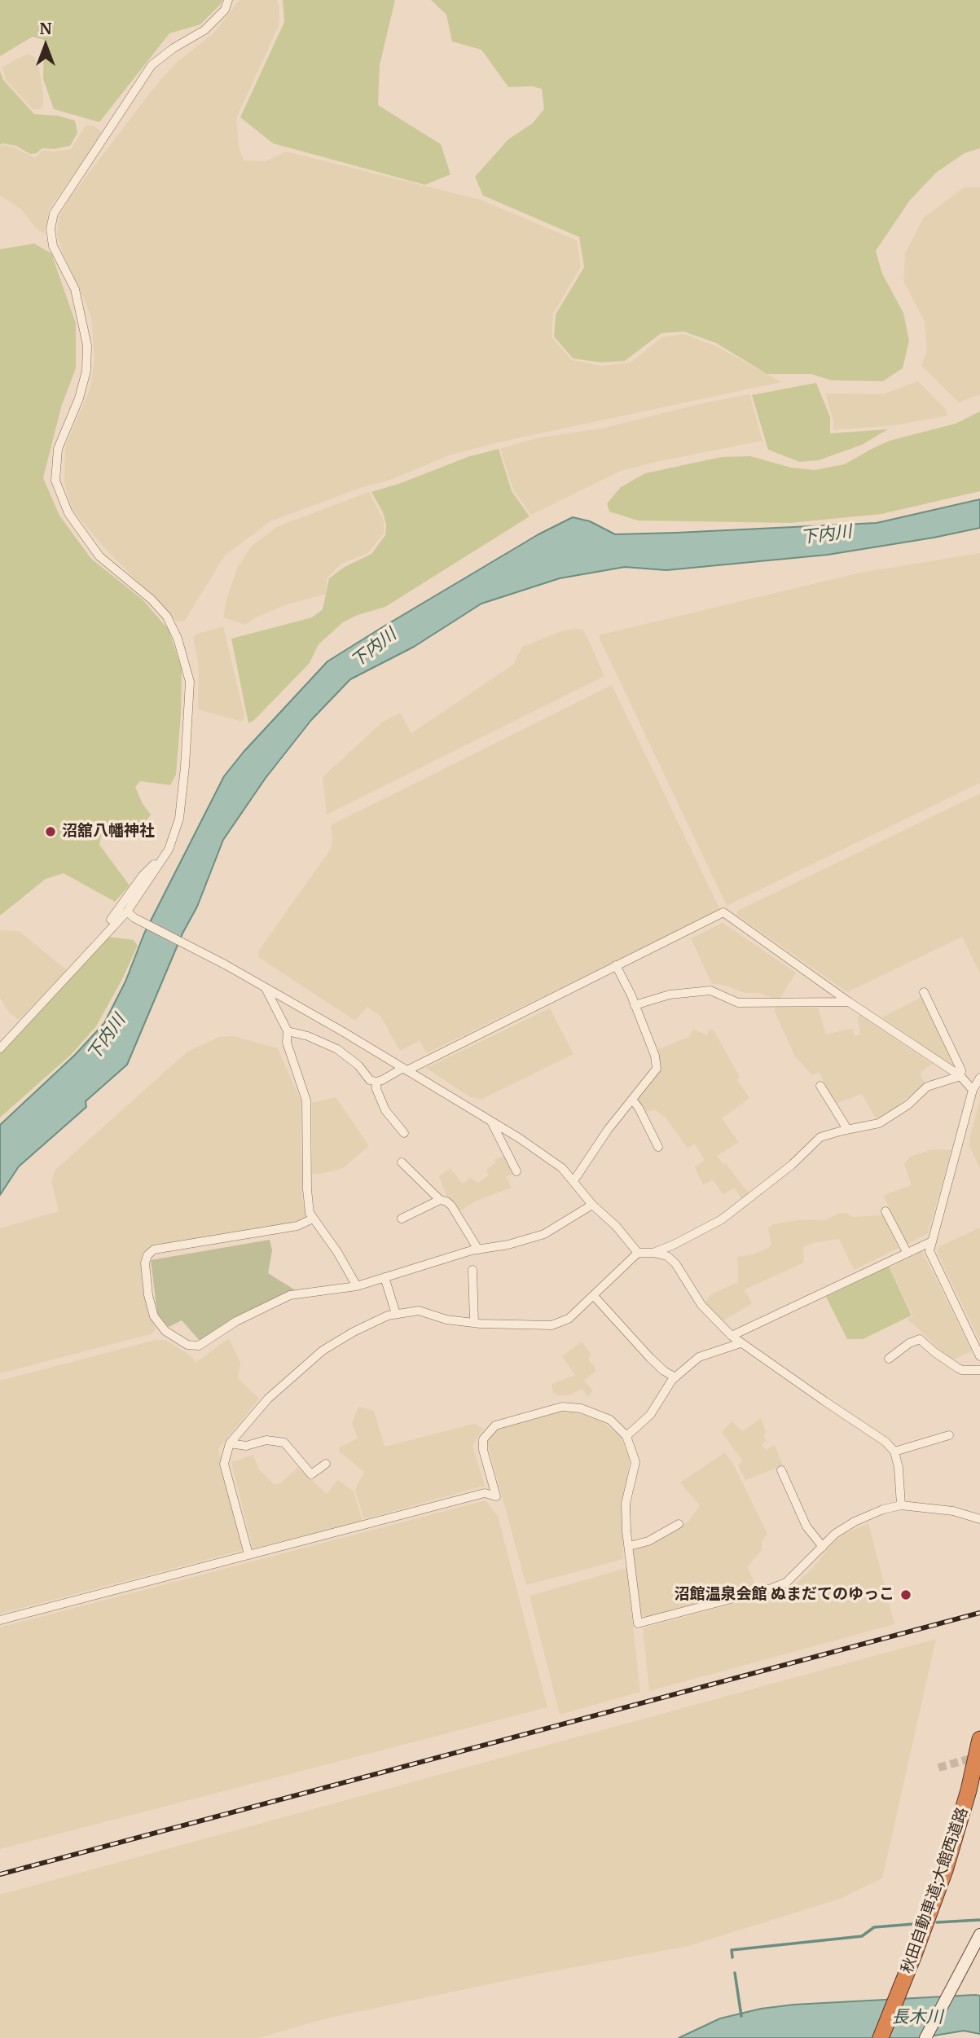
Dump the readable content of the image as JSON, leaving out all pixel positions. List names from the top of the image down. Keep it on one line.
{"streets":{"highway":["秋田自動車道;大館西道路"]},"water":["下内川","長木川"],"places":["沼舘八幡神社","沼館温泉会館 ぬまだてのゆっこ"],"north":"top"}
